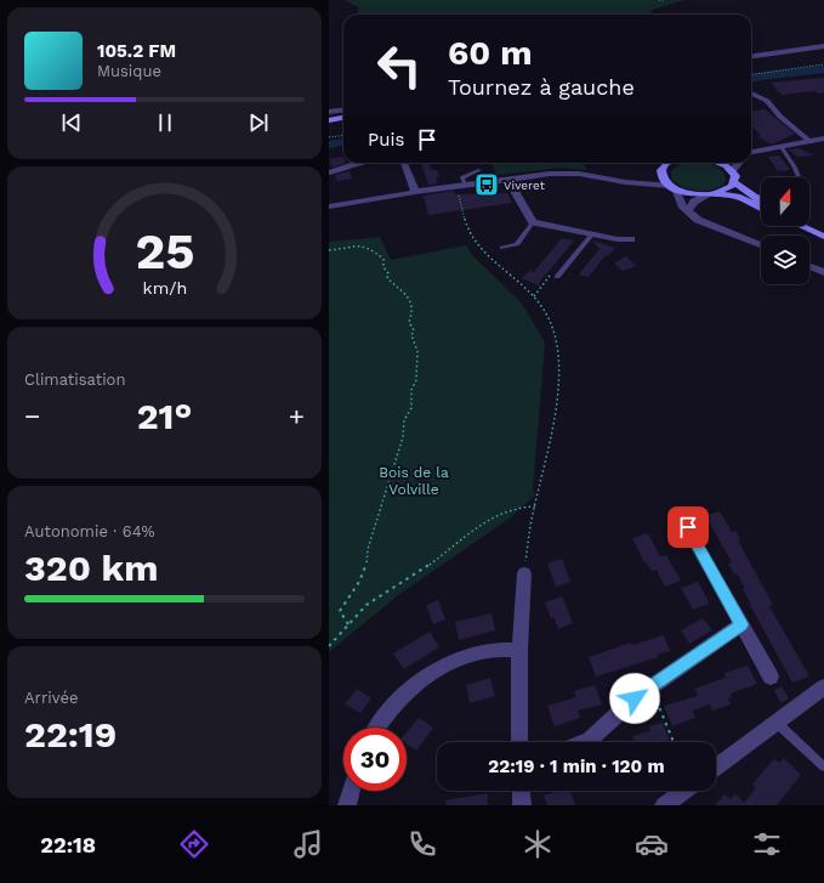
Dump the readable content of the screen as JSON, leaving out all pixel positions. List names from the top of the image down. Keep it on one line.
{"parks":["Bois de la Volville"],"places":{"bus stop":["Viveret"]},"north":"top","page":{"turn":["60 m","Tournez à gauche"],"song":["105.2 FM","Musique"],"then":"Puis","tile":["Climatisation",["Autonomie · 64%","320 km"],["Arrivée","22:19"]],"heat":["−","21°","+"],"limit":"30","trip":"22:19 · 1 min · 120 m","tabs":"22:18","gauge":["25","km/h"]}}
